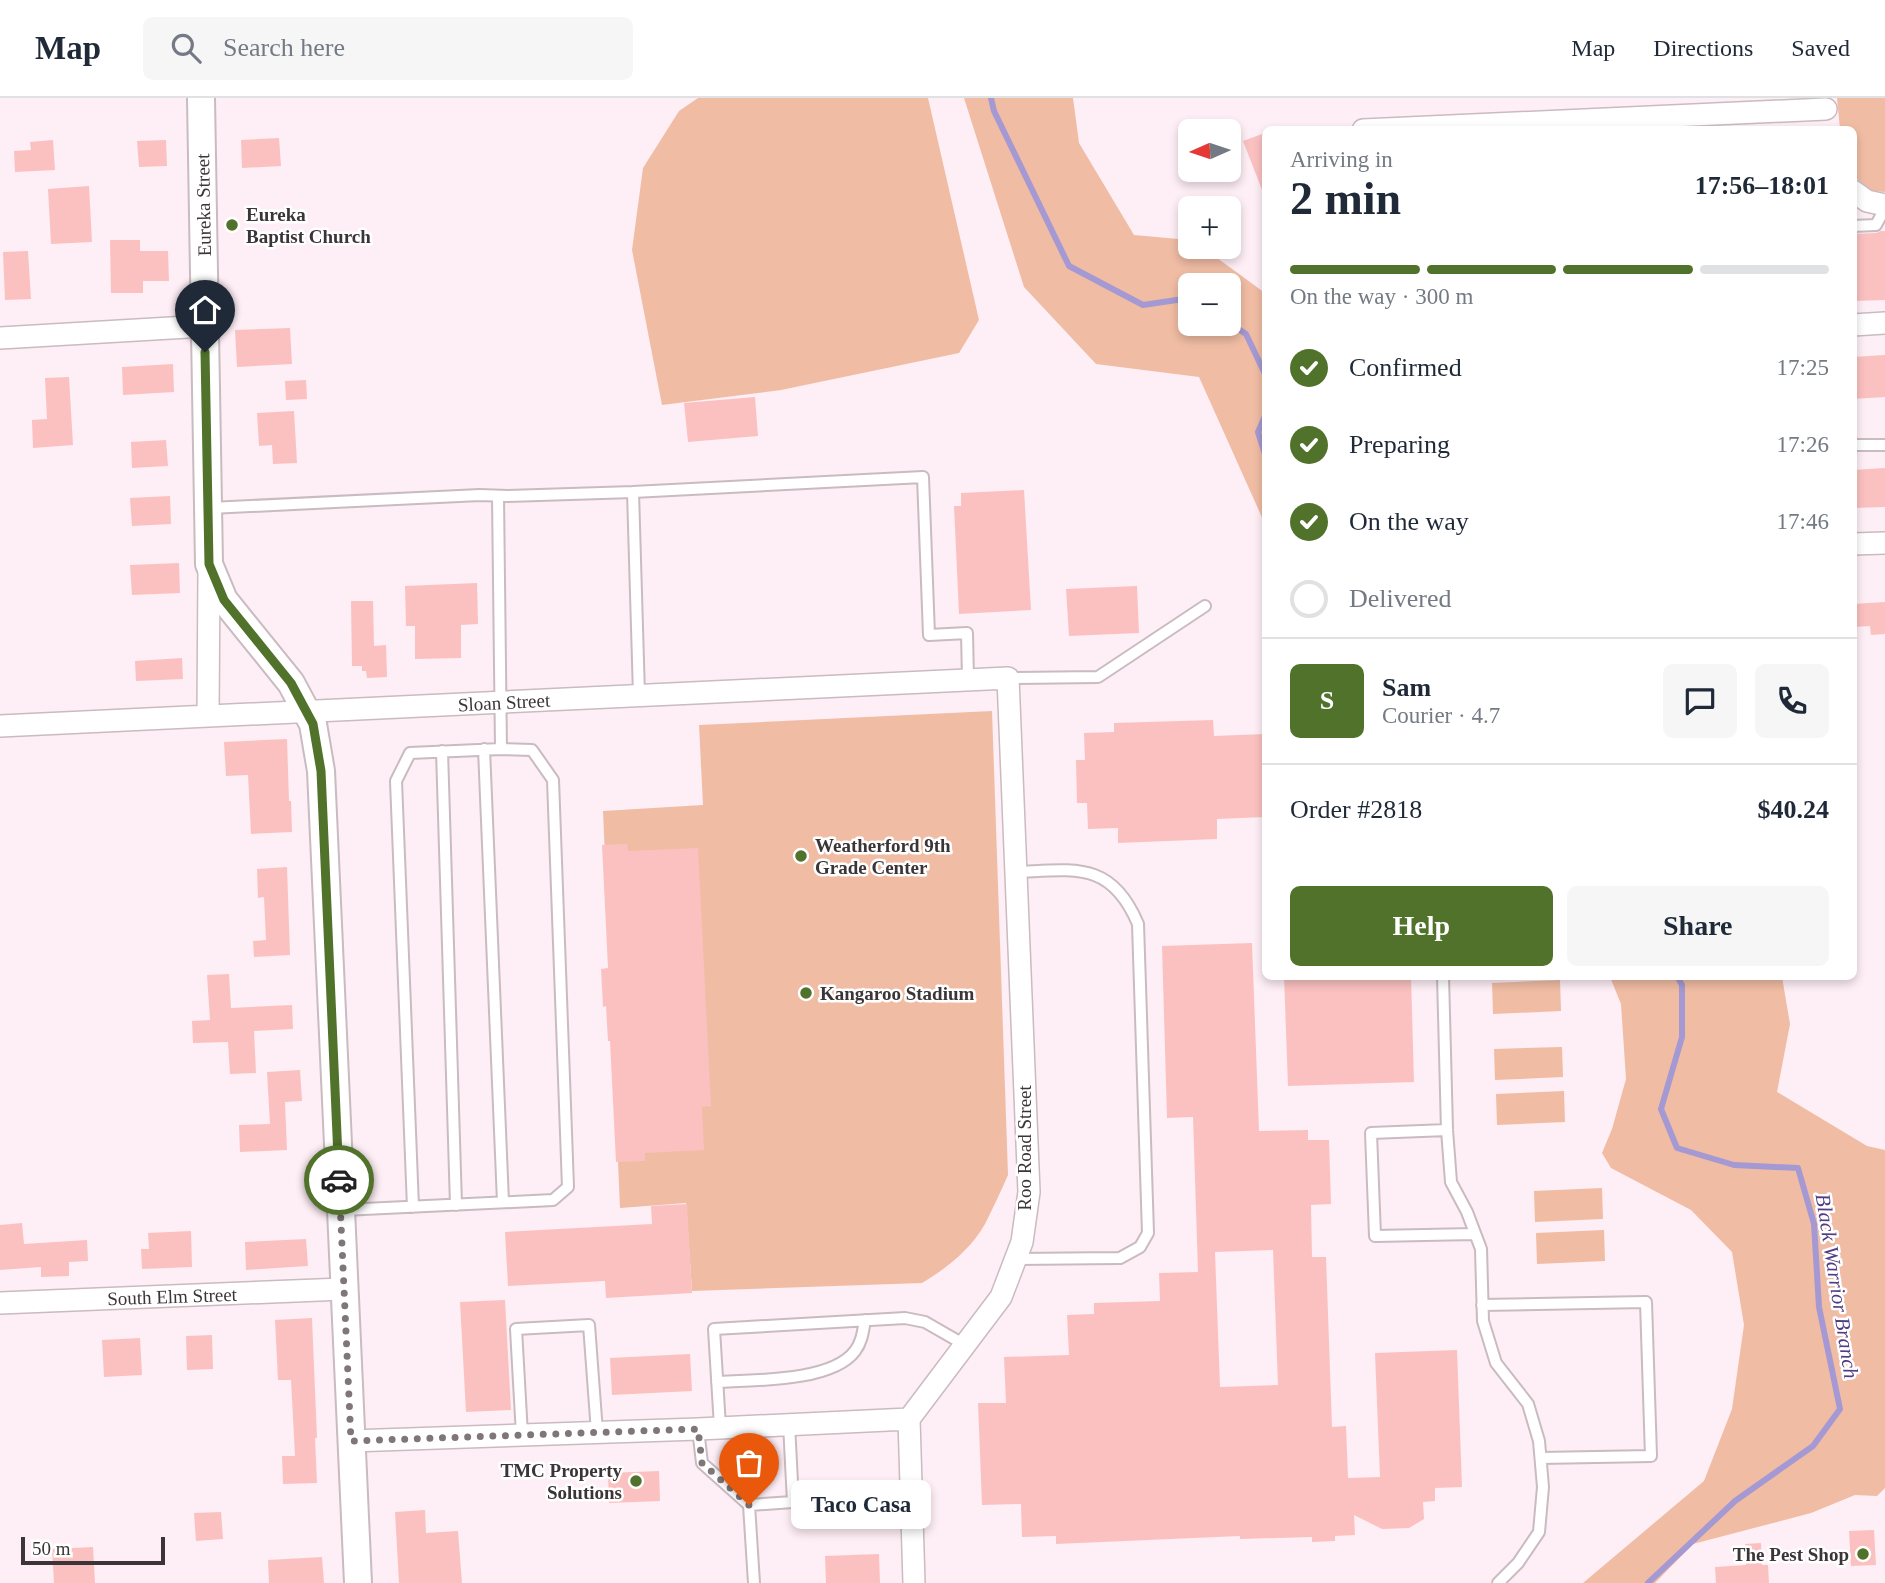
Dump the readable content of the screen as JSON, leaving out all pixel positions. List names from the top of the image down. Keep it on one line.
{"streets":{"street":["Eureka Street","Sloan Street","Roo Road Street","South Elm Street"]},"crossings":[["Eureka Street","Sloan Street"],["Eureka Street","South Elm Street"],["Sloan Street","Roo Road Street"]],"water":["Black Warrior Branch"],"places":["Eureka Baptist Church","Weatherford 9th Grade Center","Kangaroo Stadium","TMC Property Solutions","Taco Casa","The Pest Shop"],"scale_bar":"50 m","north":"left","page":{"header":"Map","search":"Search here","nav":["Map","Directions","Saved"],"map_buttons":["+","−"],"heading":["2 min","Arriving in","17:56–18:01"],"panel":["Sam","Courier · 4.7","Order #2818","$40.24"],"bar":"On the way · 300 m","list":[["Confirmed","17:25"],["Preparing","17:26"],["On the way","17:46"],"Delivered"],"round":"S","buttons":["Help","Share"],"bubble":"Taco Casa","scale":"50 m"}}
